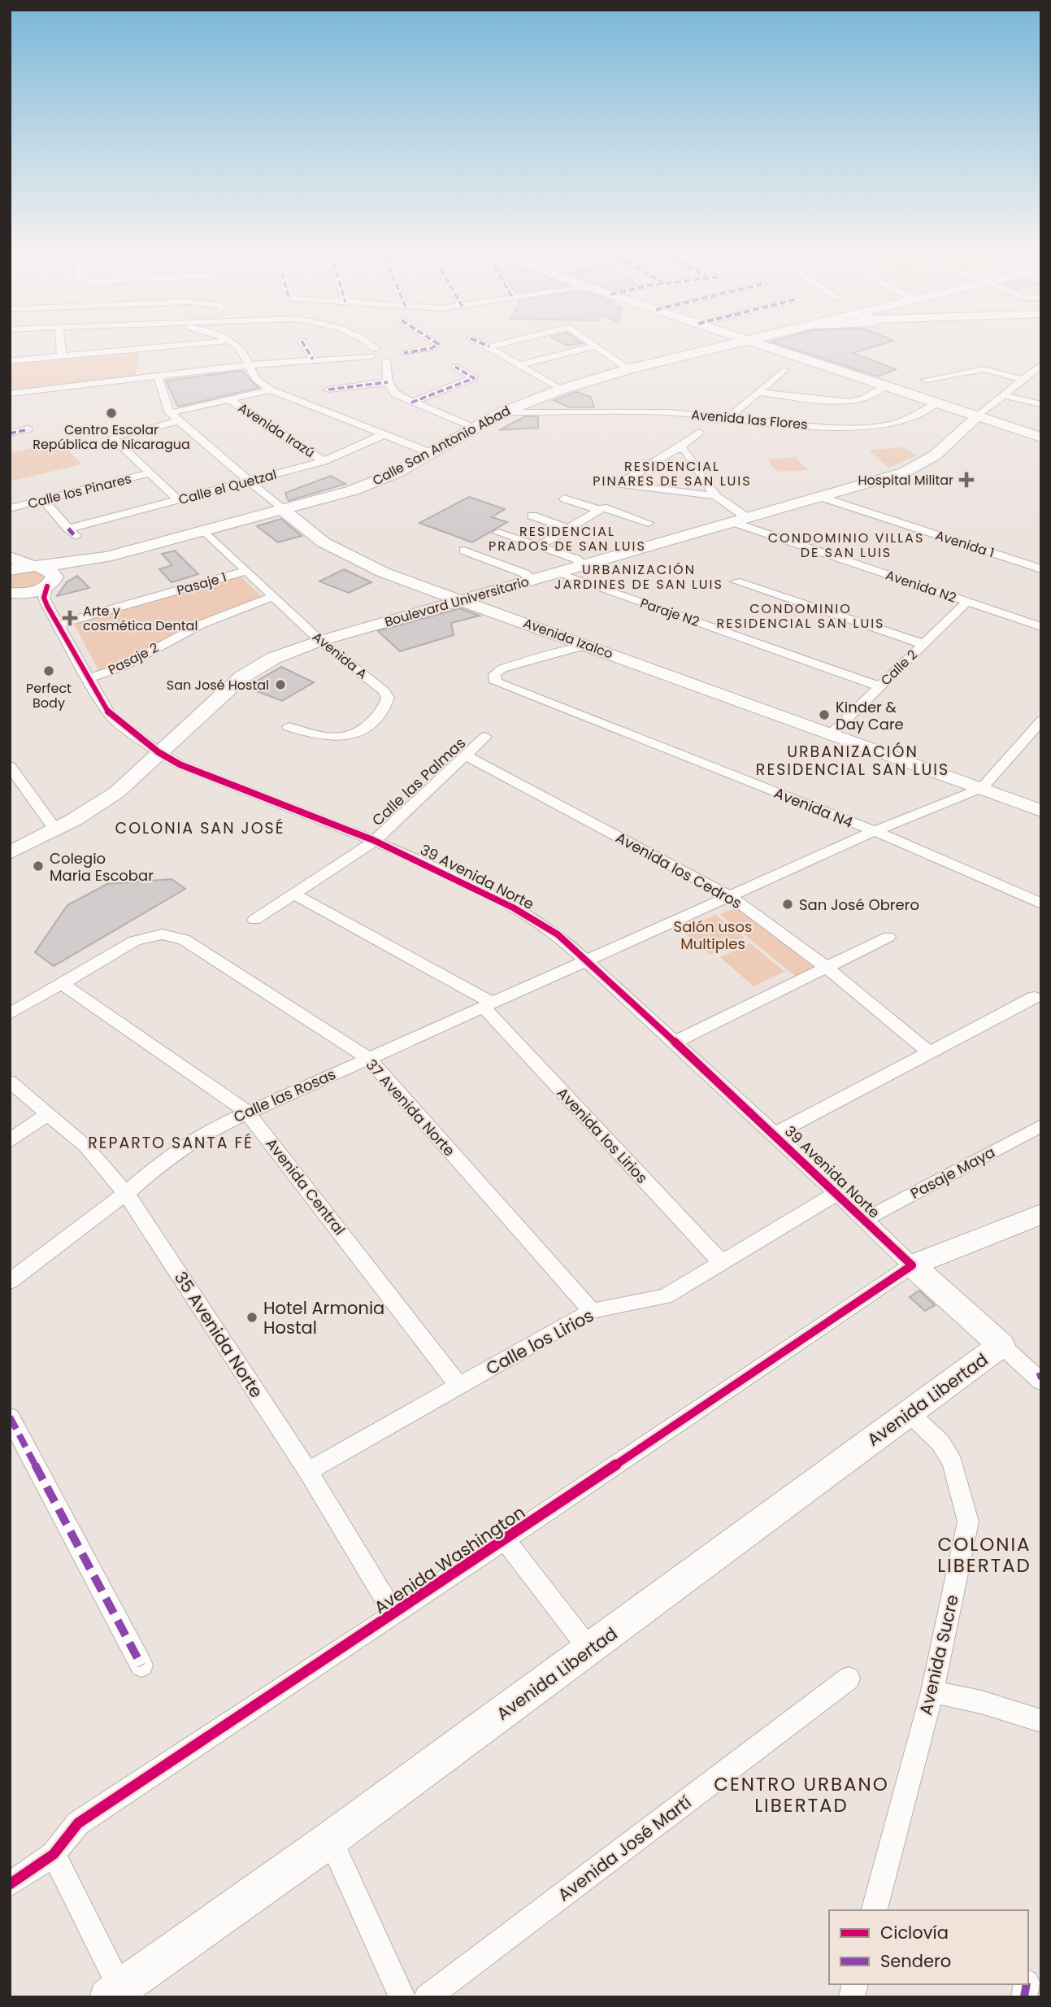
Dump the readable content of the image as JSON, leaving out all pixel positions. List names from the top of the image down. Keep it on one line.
{"streets":{"main road":["Calle San Antonio Abad"],"street":["Avenida las Flores","Avenida Irazú","Calle el Quetzal","Calle los Pinares","Avenida 1","Pasaje 1","Avenida N2","Boulevard Universitario","Paraje N2","Avenida Izalco","Avenida A","Pasaje 2","Calle 2","Calle las Palmas","Avenida N4","Avenida los Cedros","39 Avenida Norte","Calle las Rosas","37 Avenida Norte","Avenida los Lirios","Pasaje Maya","Avenida Central","35 Avenida Norte","Calle los Lirios","Avenida Libertad","Avenida Washington","Avenida Sucre","Avenida José Martí"]},"crossings":[["Avenida las Flores","Calle San Antonio Abad"],["Avenida Irazú","Calle el Quetzal"],["Calle San Antonio Abad","Avenida Izalco"],["Calle San Antonio Abad","Avenida A"],["Calle San Antonio Abad","39 Avenida Norte"],["Calle el Quetzal","Calle los Pinares"],["Calle el Quetzal","Avenida Izalco"],["Avenida 1","Boulevard Universitario"],["Pasaje 1","Avenida A"],["Pasaje 1","39 Avenida Norte"],["Avenida N2","Boulevard Universitario"],["Avenida N2","Calle 2"],["Boulevard Universitario","Paraje N2"],["Boulevard Universitario","Avenida Izalco"],["Boulevard Universitario","Avenida A"],["Boulevard Universitario","39 Avenida Norte"],["Paraje N2","Calle 2"],["Avenida Izalco","Calle 2"],["Avenida Izalco","Calle las Rosas"],["Avenida A","Pasaje 2"],["Pasaje 2","39 Avenida Norte"],["Calle las Palmas","Avenida los Cedros"],["Calle las Palmas","39 Avenida Norte"],["Calle las Palmas","Avenida los Lirios"],["Avenida N4","Calle las Rosas"],["Avenida los Cedros","Calle las Rosas"],["39 Avenida Norte","Calle las Rosas"],["39 Avenida Norte","Pasaje Maya"],["39 Avenida Norte","Calle los Lirios"],["39 Avenida Norte","Avenida Washington"],["Calle las Rosas","37 Avenida Norte"],["Calle las Rosas","Avenida los Lirios"],["Calle las Rosas","Avenida Central"],["Calle las Rosas","35 Avenida Norte"],["37 Avenida Norte","Avenida Central"],["37 Avenida Norte","Calle los Lirios"],["Avenida los Lirios","Calle los Lirios"],["Avenida Central","Calle los Lirios"],["35 Avenida Norte","Calle los Lirios"],["35 Avenida Norte","Avenida Washington"],["Avenida Libertad","Avenida Sucre"]],"districts":["RESIDENCIAL PINARES DE SAN LUIS","RESIDENCIAL PRADOS DE SAN LUIS","CONDOMINIO VILLAS DE SAN LUIS","URBANIZACIÓN JARDINES DE SAN LUIS","CONDOMINIO RESIDENCIAL SAN LUIS","URBANIZACIÓN RESIDENCIAL SAN LUIS","COLONIA SAN JOSÉ","REPARTO SANTA FÉ","COLONIA LIBERTAD","CENTRO URBANO LIBERTAD"],"parks":["Salón usos Multiples"],"places":{"other":["Centro Escolar República de Nicaragua","Perfect Body","San José Hostal","Kinder & Day Care","Colegio Maria Escobar","San José Obrero","Hotel Armonia Hostal"],"health":["Hospital Militar","Arte y cosmética Dental"]},"legend":["Ciclovía","Sendero"]}
